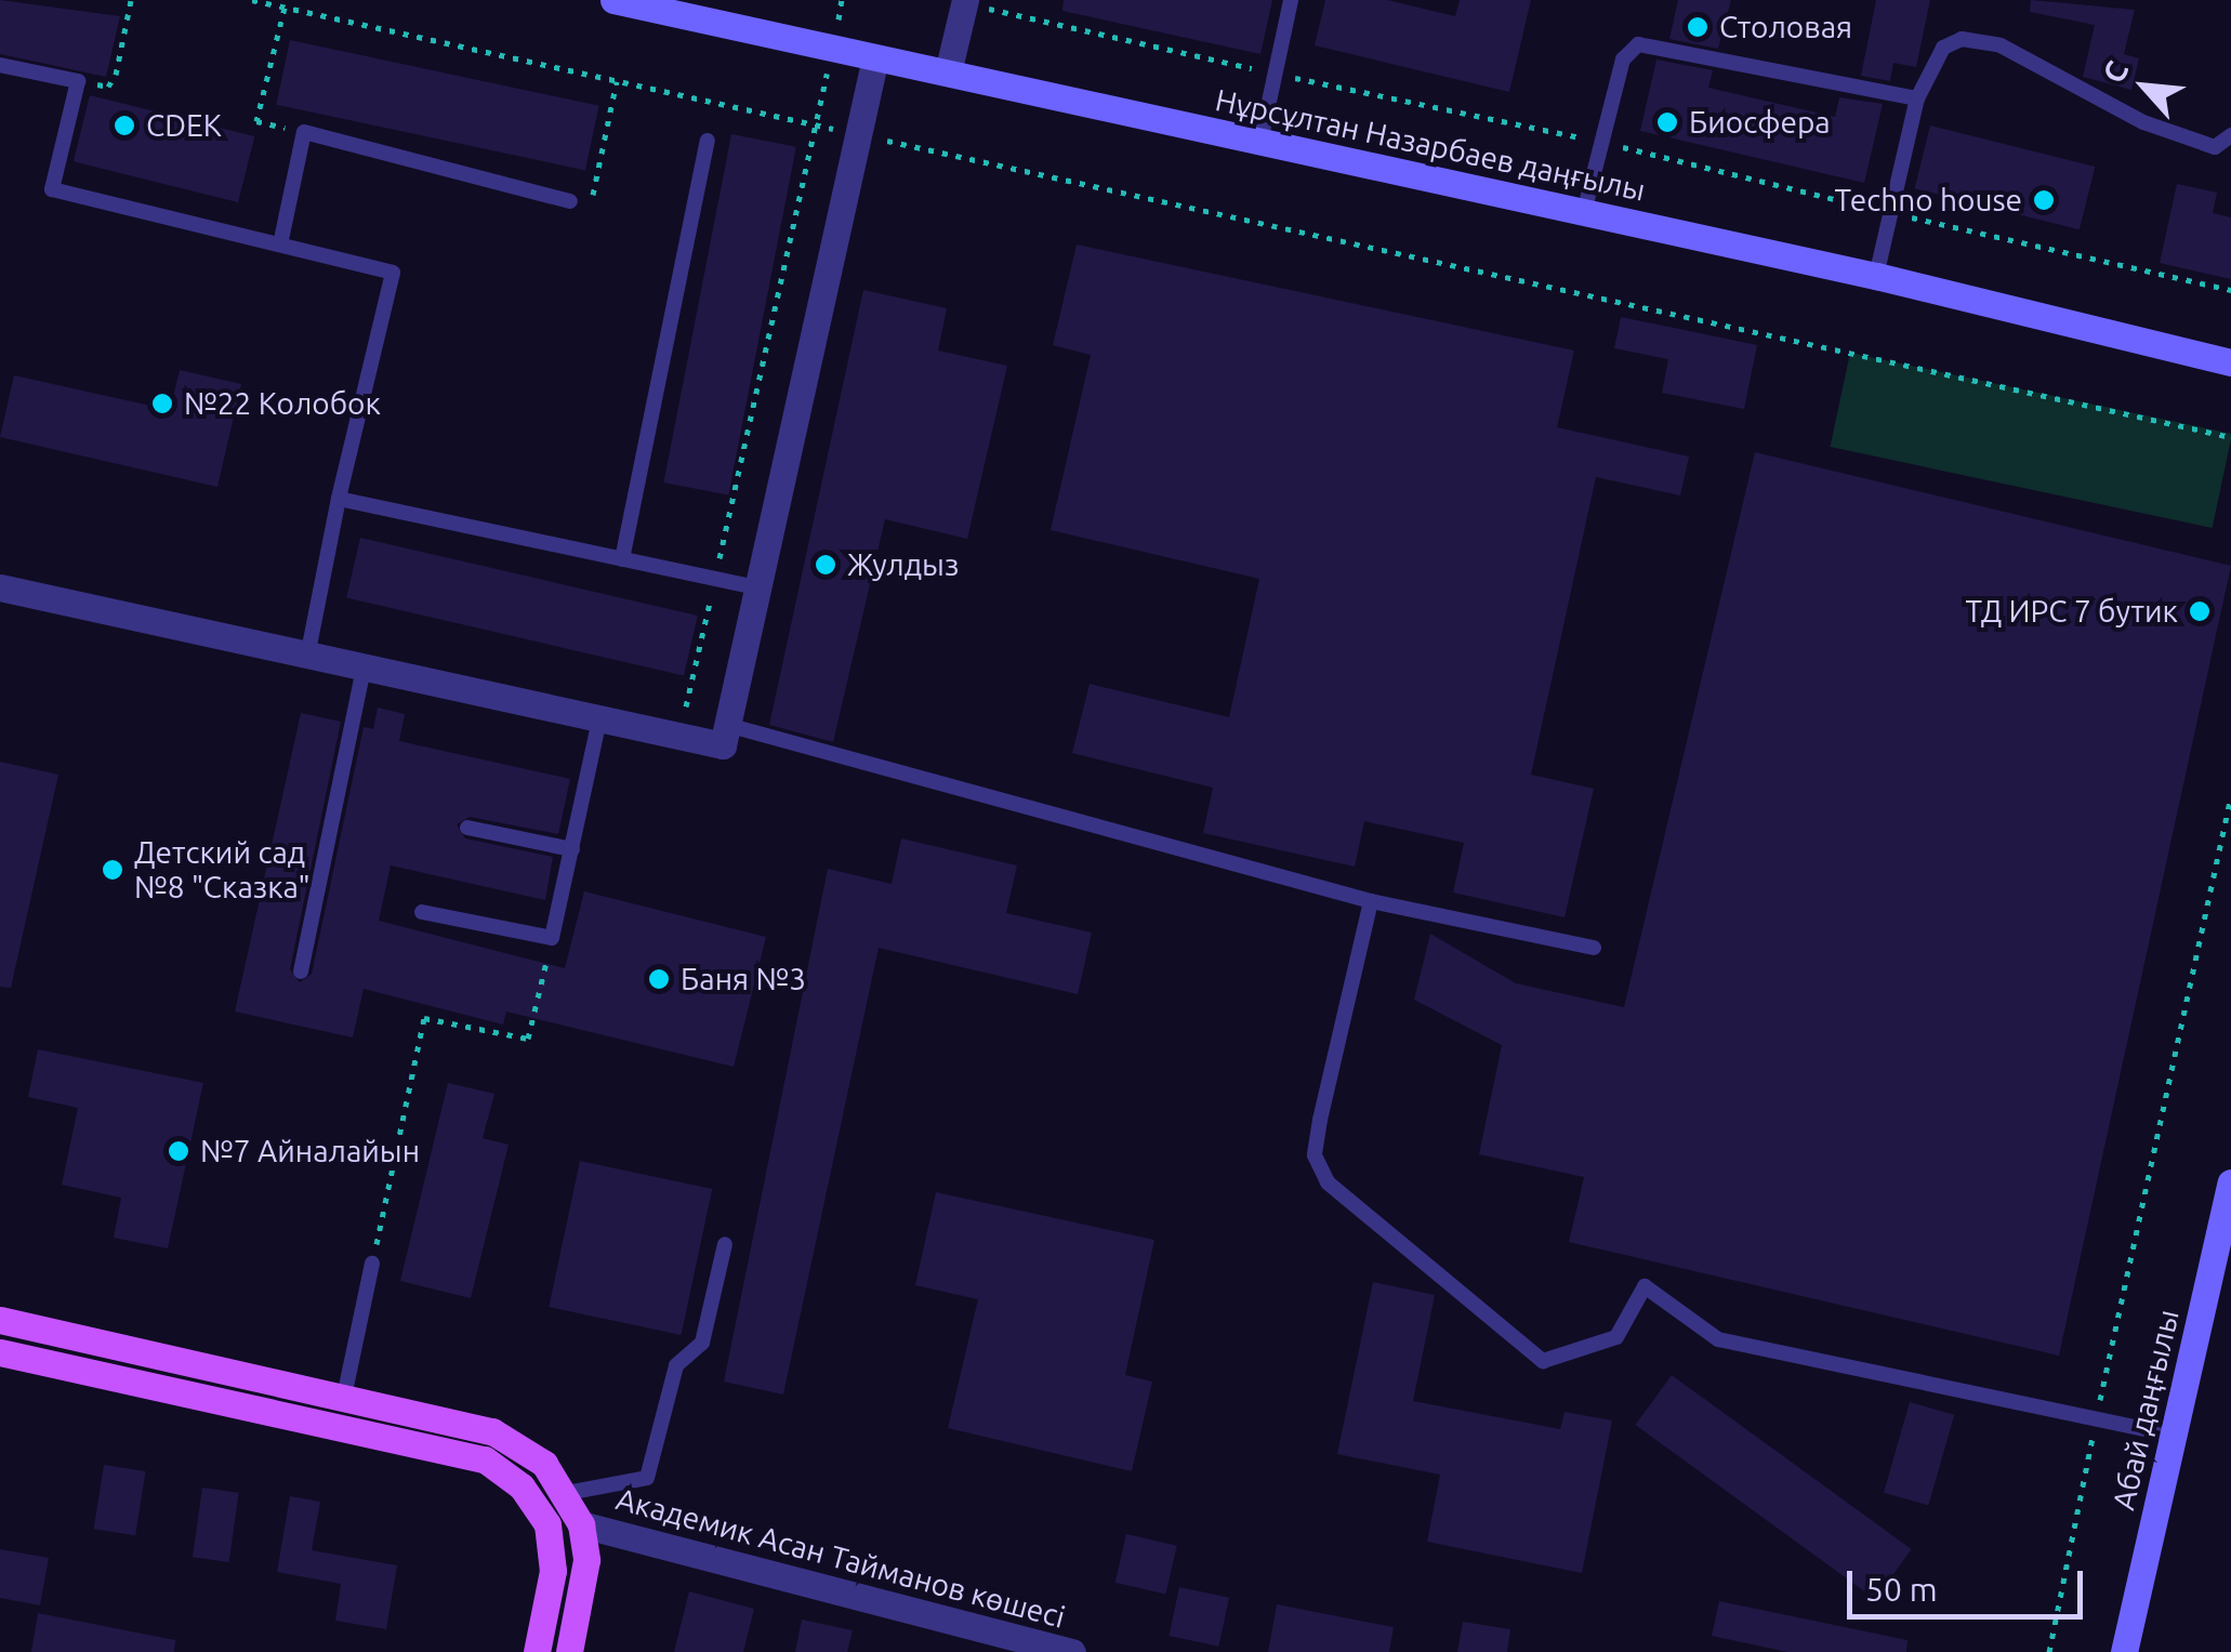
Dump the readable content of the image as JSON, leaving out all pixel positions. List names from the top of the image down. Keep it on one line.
{"streets":{"main road":["Нұрсұлтан Назарбаев даңғылы","Абай даңғылы","Академик Асан Тайманов көшесі"]},"places":["Столовая","Биосфера","CDEK","Techno house","№22 Колобок","Жулдыз","ТД ИРС 7 бутик","Детский сад №8 \"Сказка\"","Баня №3","№7 Айналайын"],"scale_bar":"50 m","north":"top left"}
